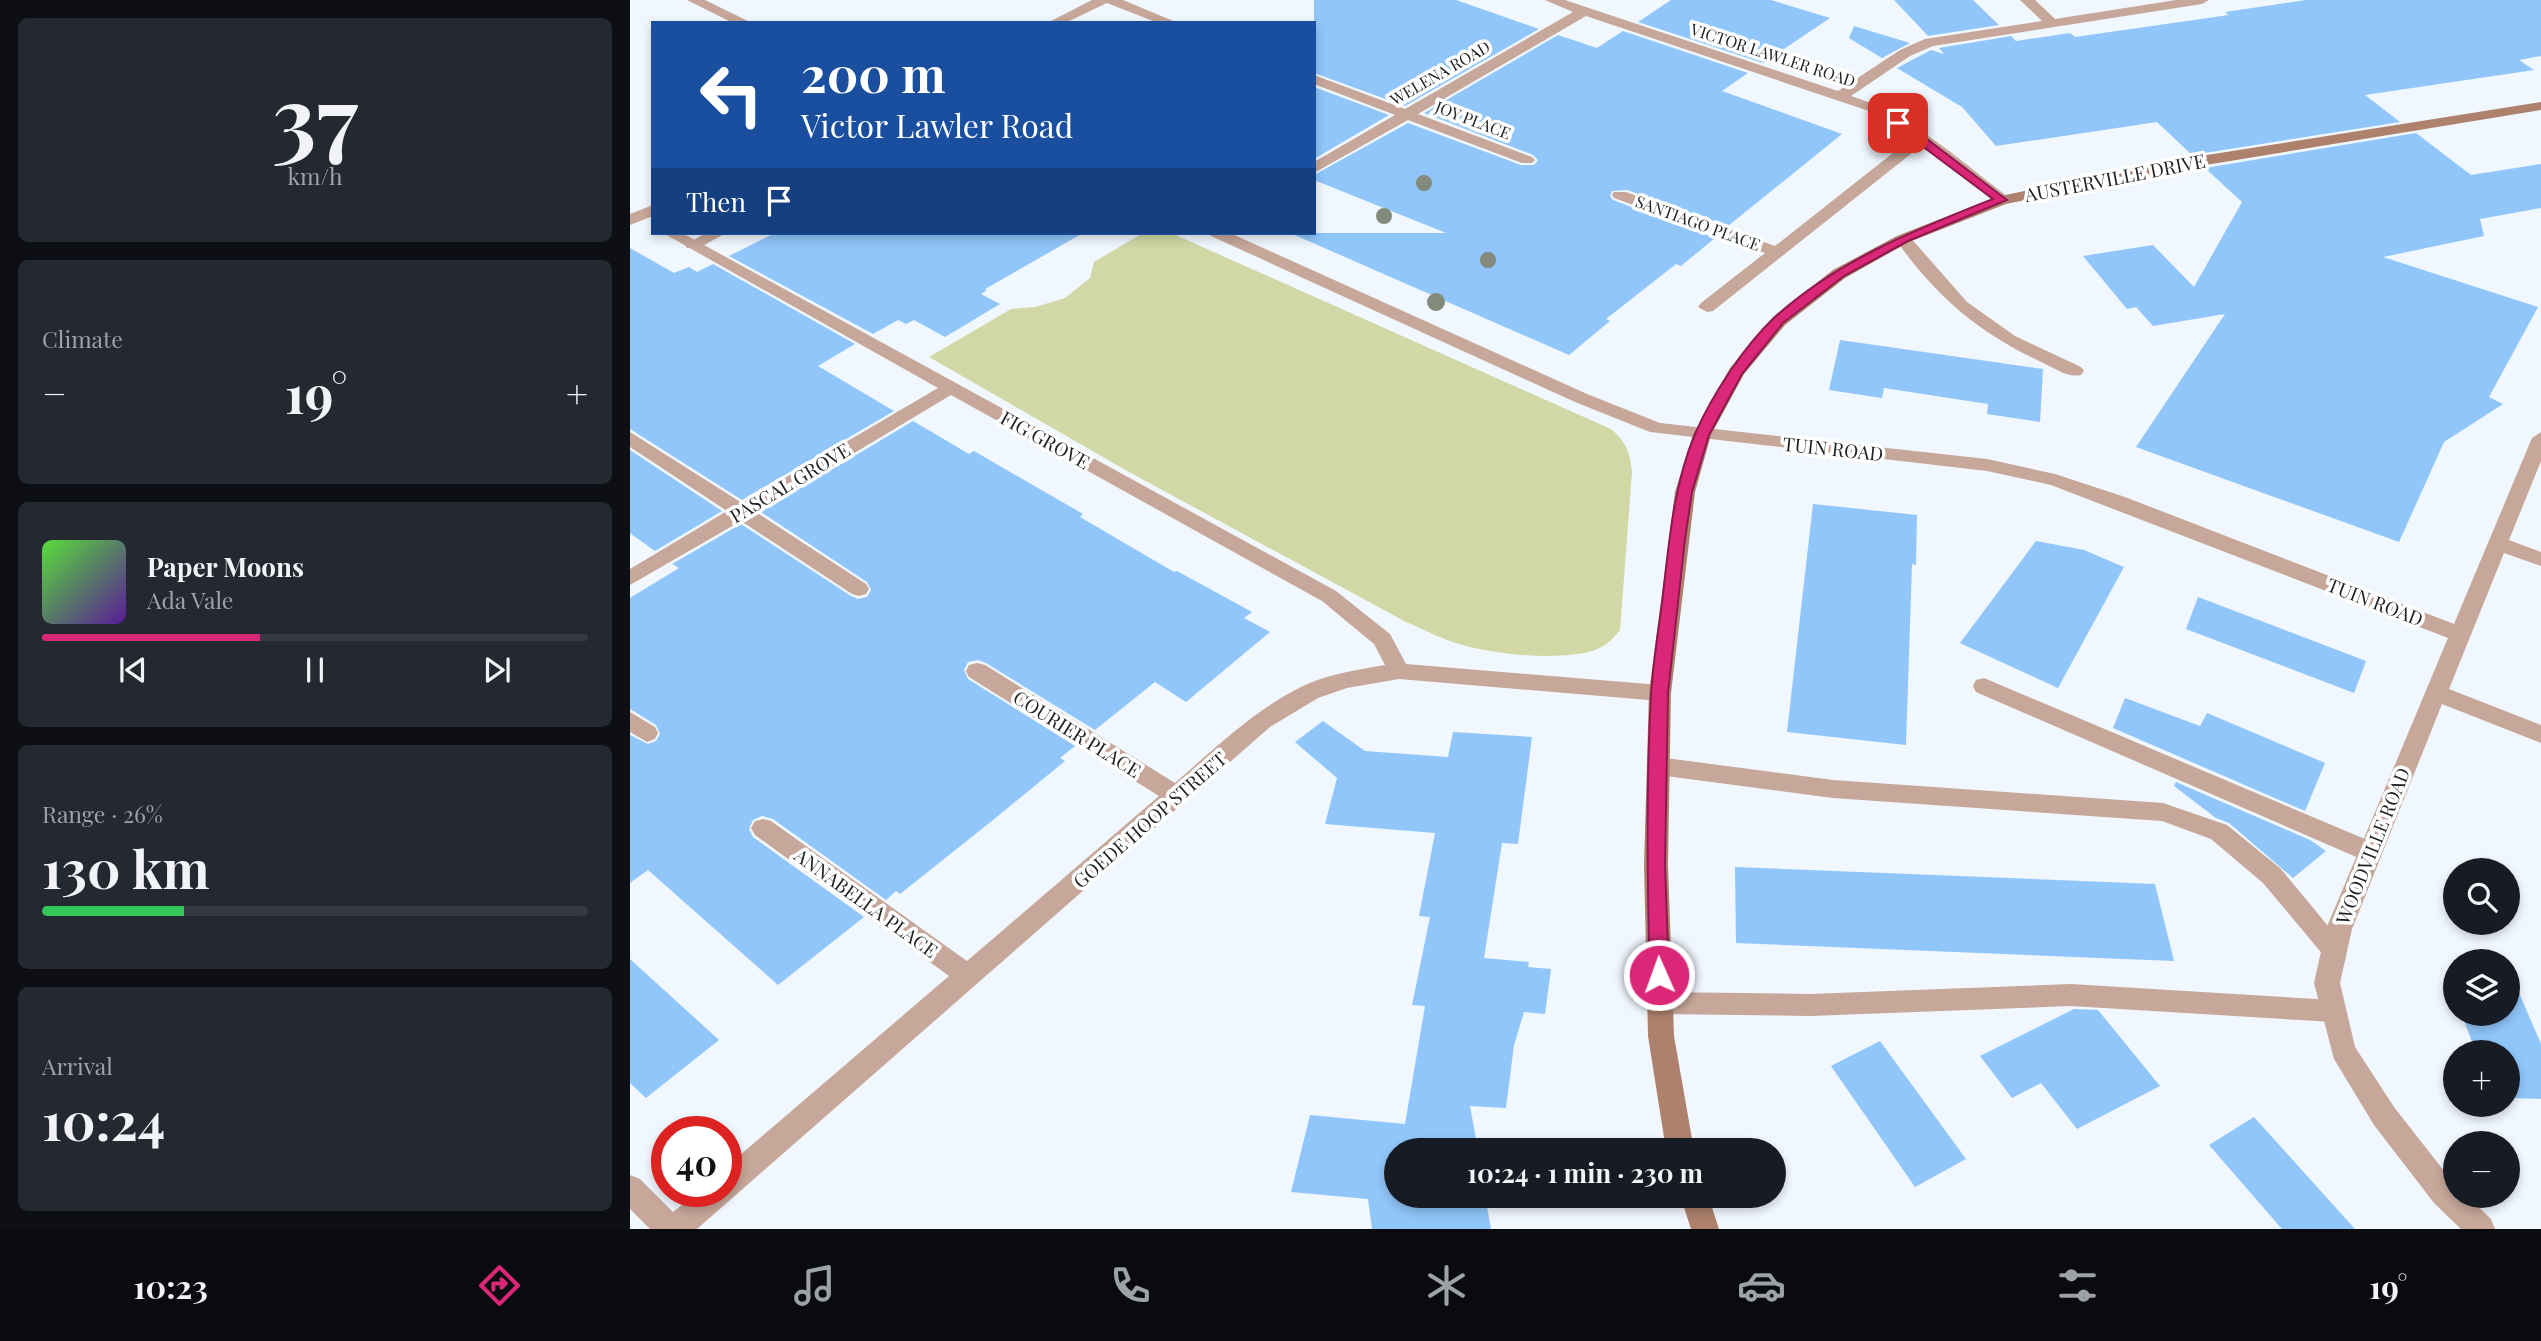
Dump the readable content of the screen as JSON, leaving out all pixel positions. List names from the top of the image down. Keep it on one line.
{"streets":{"street":["VICTOR LAWLER ROAD","WELENA ROAD","JOY PLACE","AUSTERVILLE DRIVE","SANTIAGO PLACE","FIG GROVE","TUIN ROAD","PASCAL GROVE","COURIER PLACE","GOEDE HOOP STREET","WOODVILLE ROAD","ANNABELLA PLACE"]},"crossings":[["VICTOR LAWLER ROAD","WELENA ROAD"],["VICTOR LAWLER ROAD","AUSTERVILLE DRIVE"],["VICTOR LAWLER ROAD","SANTIAGO PLACE"],["WELENA ROAD","JOY PLACE"],["AUSTERVILLE DRIVE","TUIN ROAD"],["AUSTERVILLE DRIVE","GOEDE HOOP STREET"],["FIG GROVE","PASCAL GROVE"],["FIG GROVE","GOEDE HOOP STREET"],["TUIN ROAD","WOODVILLE ROAD"],["COURIER PLACE","GOEDE HOOP STREET"],["GOEDE HOOP STREET","ANNABELLA PLACE"]],"page":{"tile":[["37","km/h"],"Climate",["Range · 26%","130 km"],["Arrival","10:24"]],"turn":["200 m","Victor Lawler Road"],"then":"Then","heat":["−","19°","+"],"song":["Paper Moons","Ada Vale"],"map_buttons":["+","−"],"limit":"40","trip":"10:24 · 1 min · 230 m","tabs":["10:23","19°"]}}
